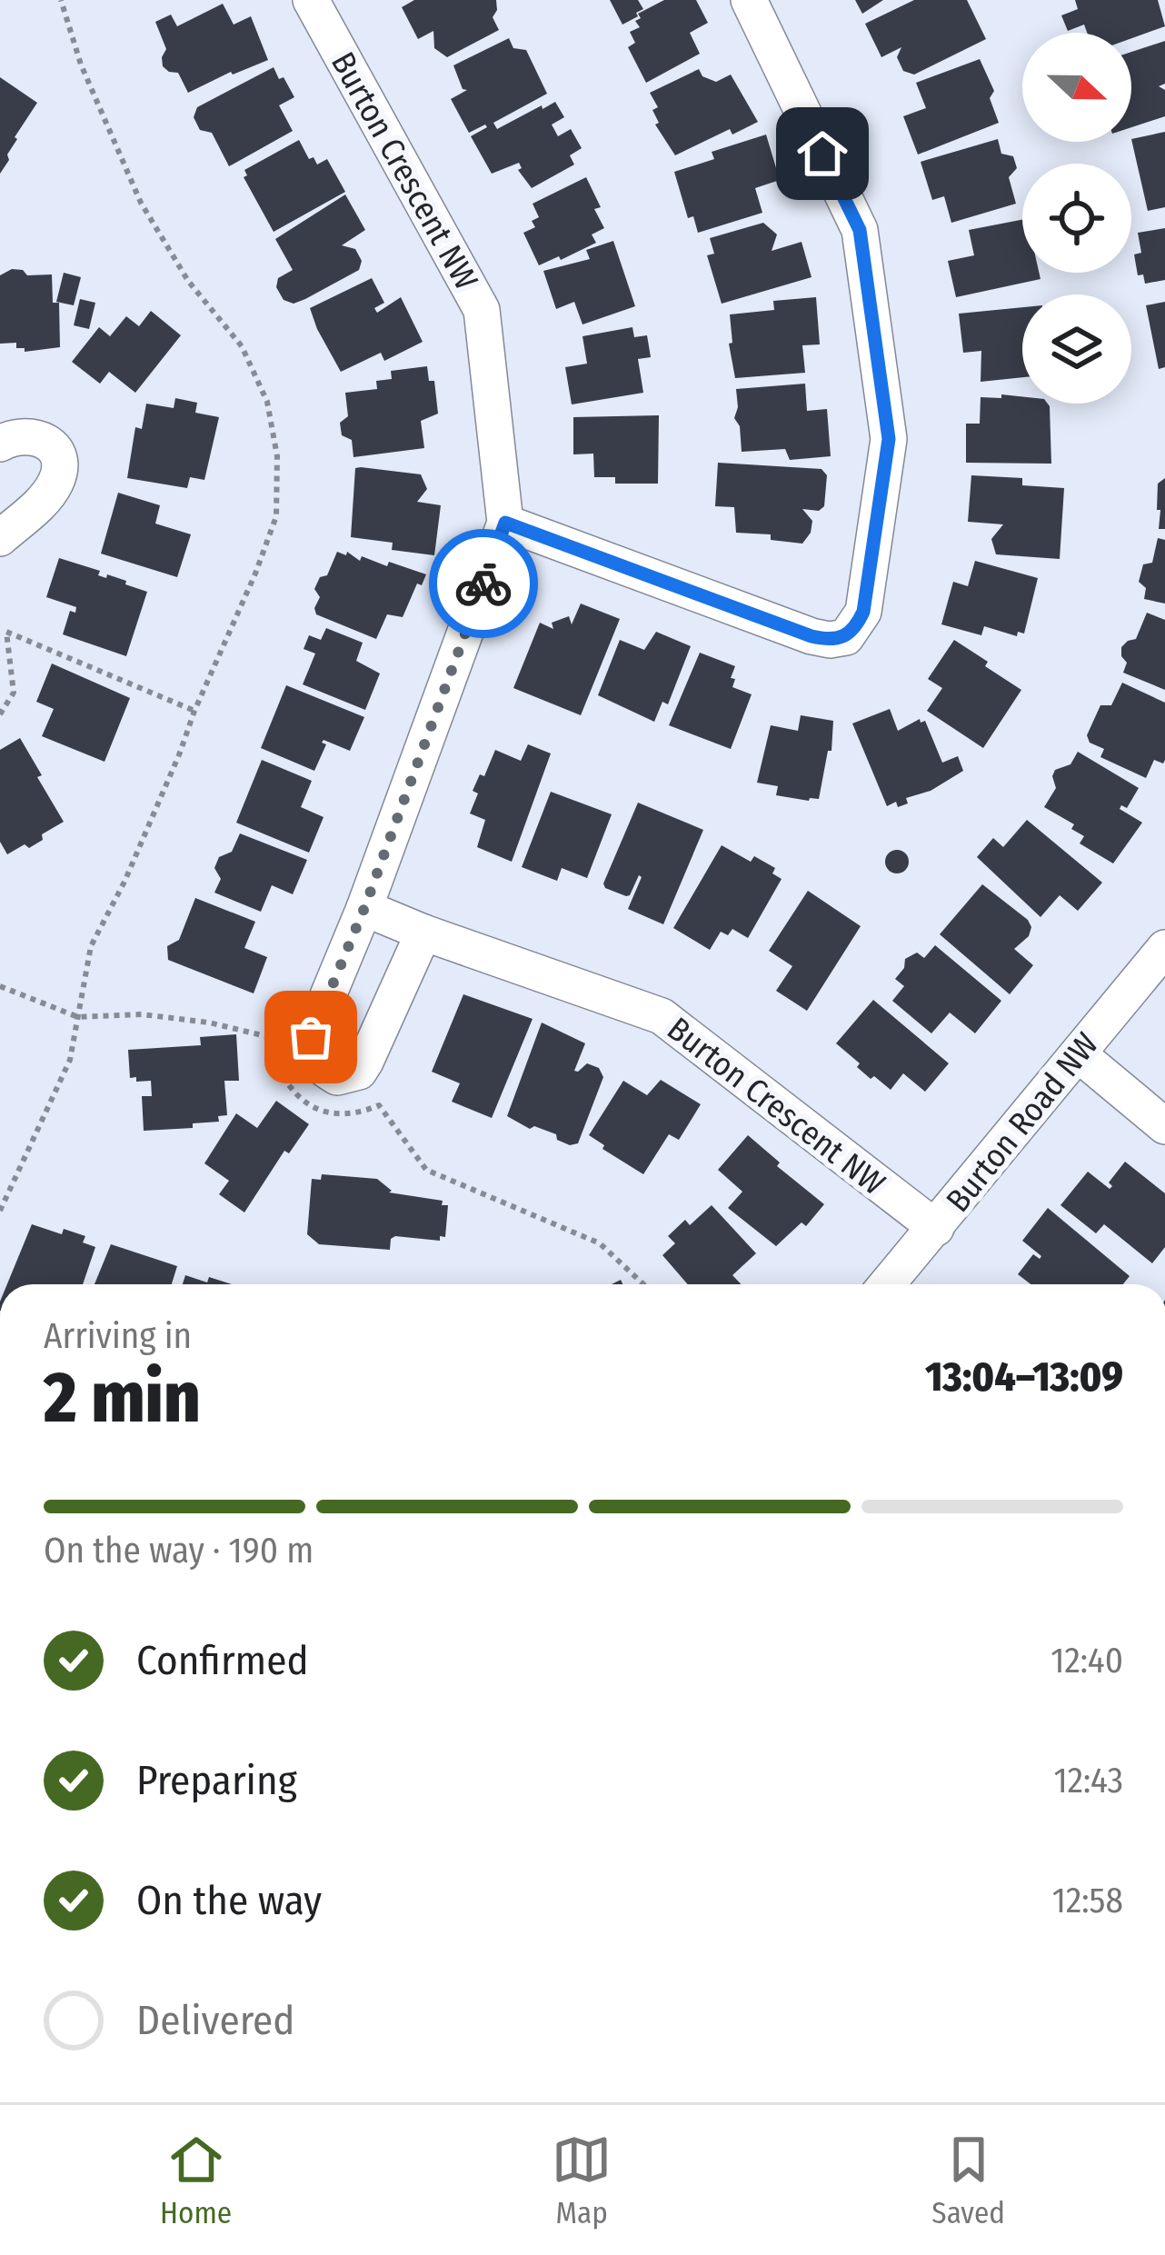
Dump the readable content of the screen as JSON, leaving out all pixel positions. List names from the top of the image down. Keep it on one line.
{"streets":{"street":["Burton Crescent NW","Burton Road NW"]},"crossings":[["Burton Crescent NW","Burton Road NW"]],"north":"right","page":{"heading":["2 min","Arriving in","13:04–13:09"],"bar":"On the way · 190 m","list":[["Confirmed","12:40"],["Preparing","12:43"],["On the way","12:58"],"Delivered"],"tabs":["Home","Map","Saved"]}}
